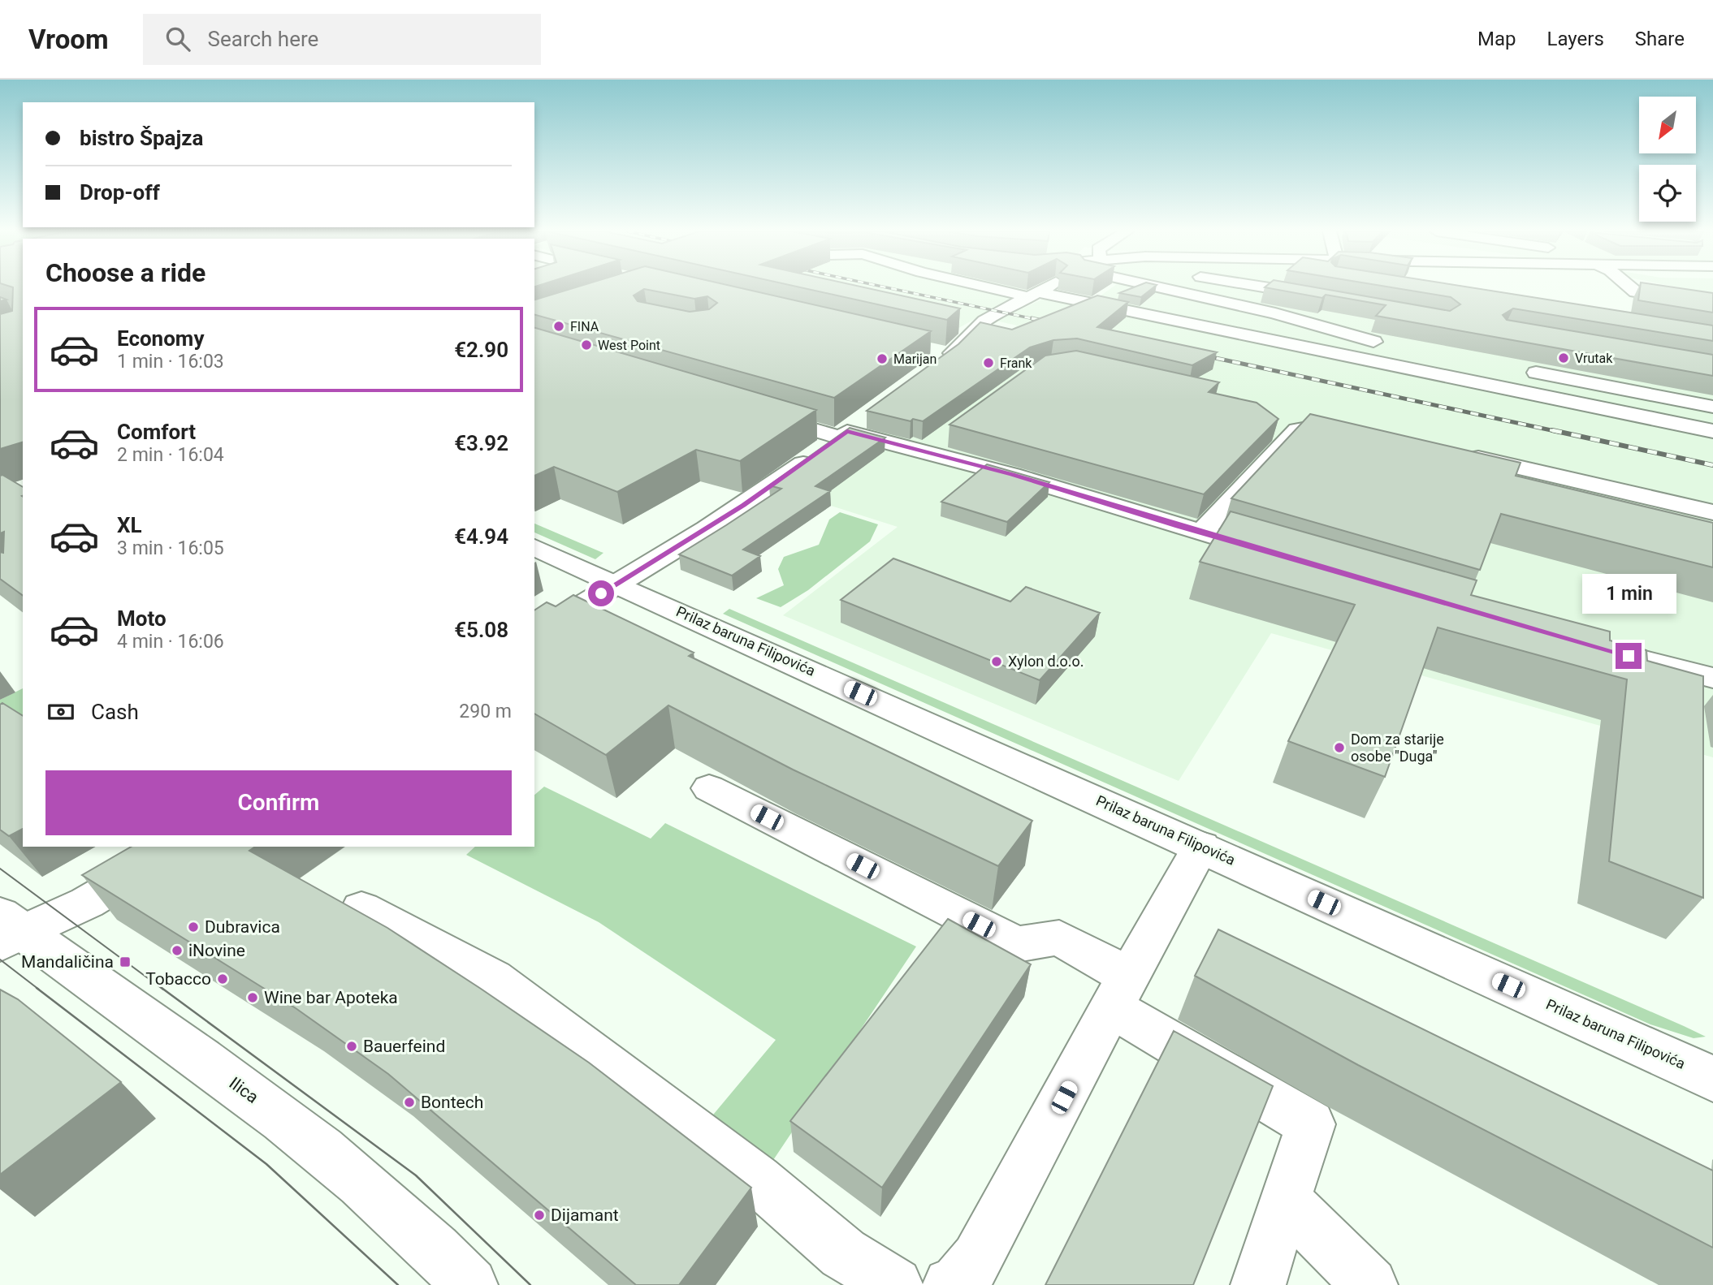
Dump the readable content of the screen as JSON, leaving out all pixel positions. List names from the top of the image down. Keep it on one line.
{"streets":{"street":["Prilaz baruna Filipovića","Ilica"]},"places":{"other":["FINA","West Point","Vrutak","Marijan","Frank","Xylon d.o.o.","Dom za starije osobe \"Duga\"","Dubravica","iNovine","Tobacco","Wine bar Apoteka","Bauerfeind","Bontech","Dijamant"],"transit":["Mandaličina"]},"north":"bottom left","page":{"header":"Vroom","search":"Search here","nav":["Map","Layers","Share"],"banner":["bistro Špajza","Drop-off"],"heading":"Choose a ride","list":[{"name":"Economy","note":"1 min · 16:03","value":"€2.90"},{"name":"Comfort","note":"2 min · 16:04","value":"€3.92"},{"name":"XL","note":"3 min · 16:05","value":"€4.94"},{"name":"Moto","note":"4 min · 16:06","value":"€5.08"}],"bubble":"1 min","pay":["Cash","290 m"],"buttons":"Confirm"}}
